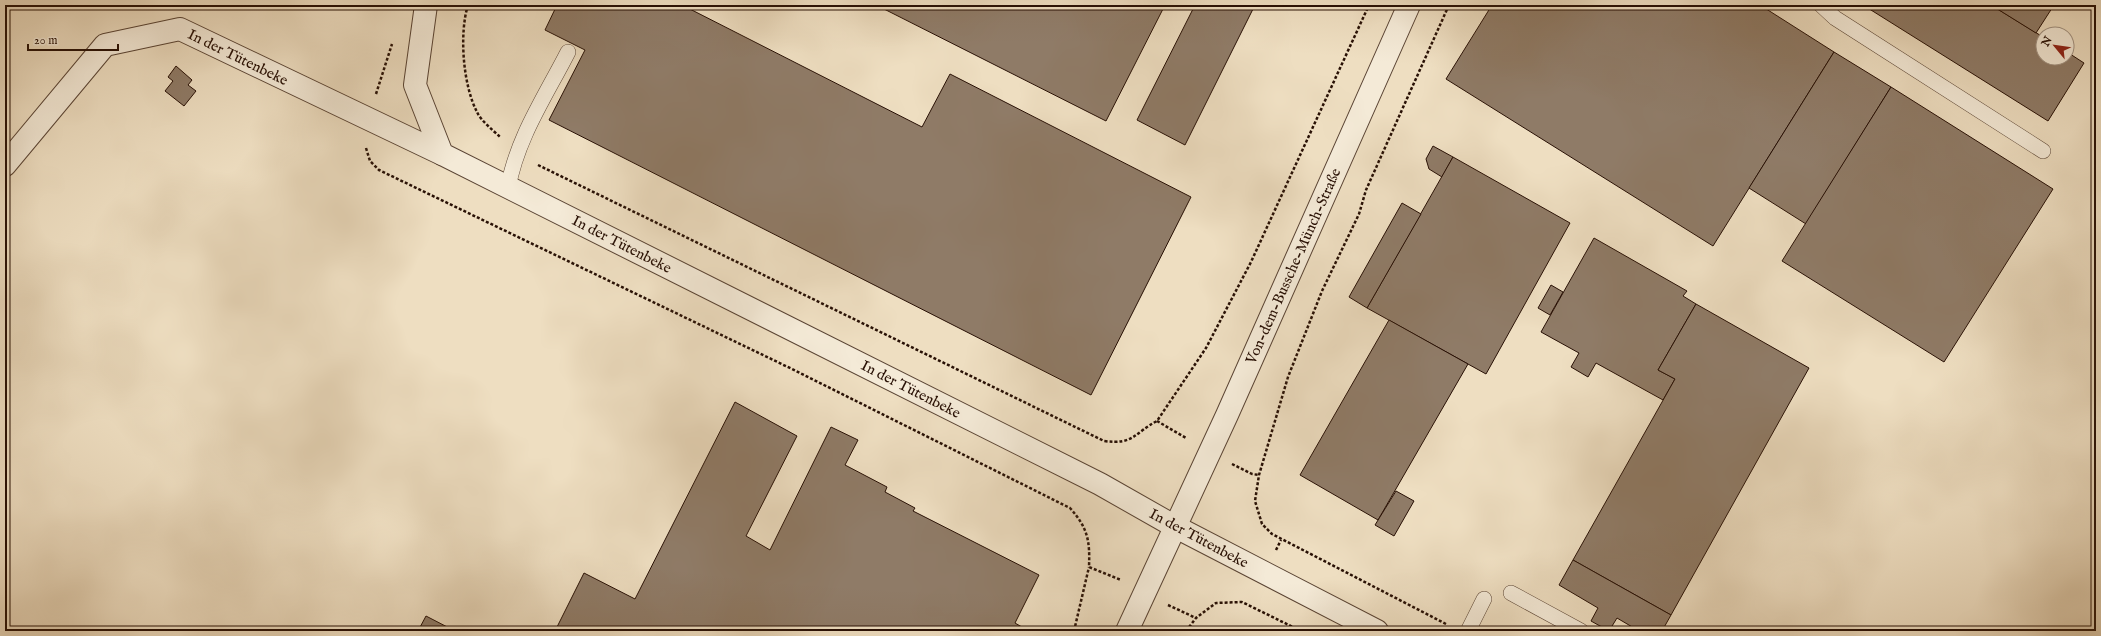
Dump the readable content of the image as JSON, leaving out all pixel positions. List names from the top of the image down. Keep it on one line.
{"streets":{"street":["In der Tütenbeke","Von-dem-Bussche-Münch-Straße"]},"crossings":[["In der Tütenbeke","Von-dem-Bussche-Münch-Straße"]],"scale_bar":"20 m","north":"top left"}
